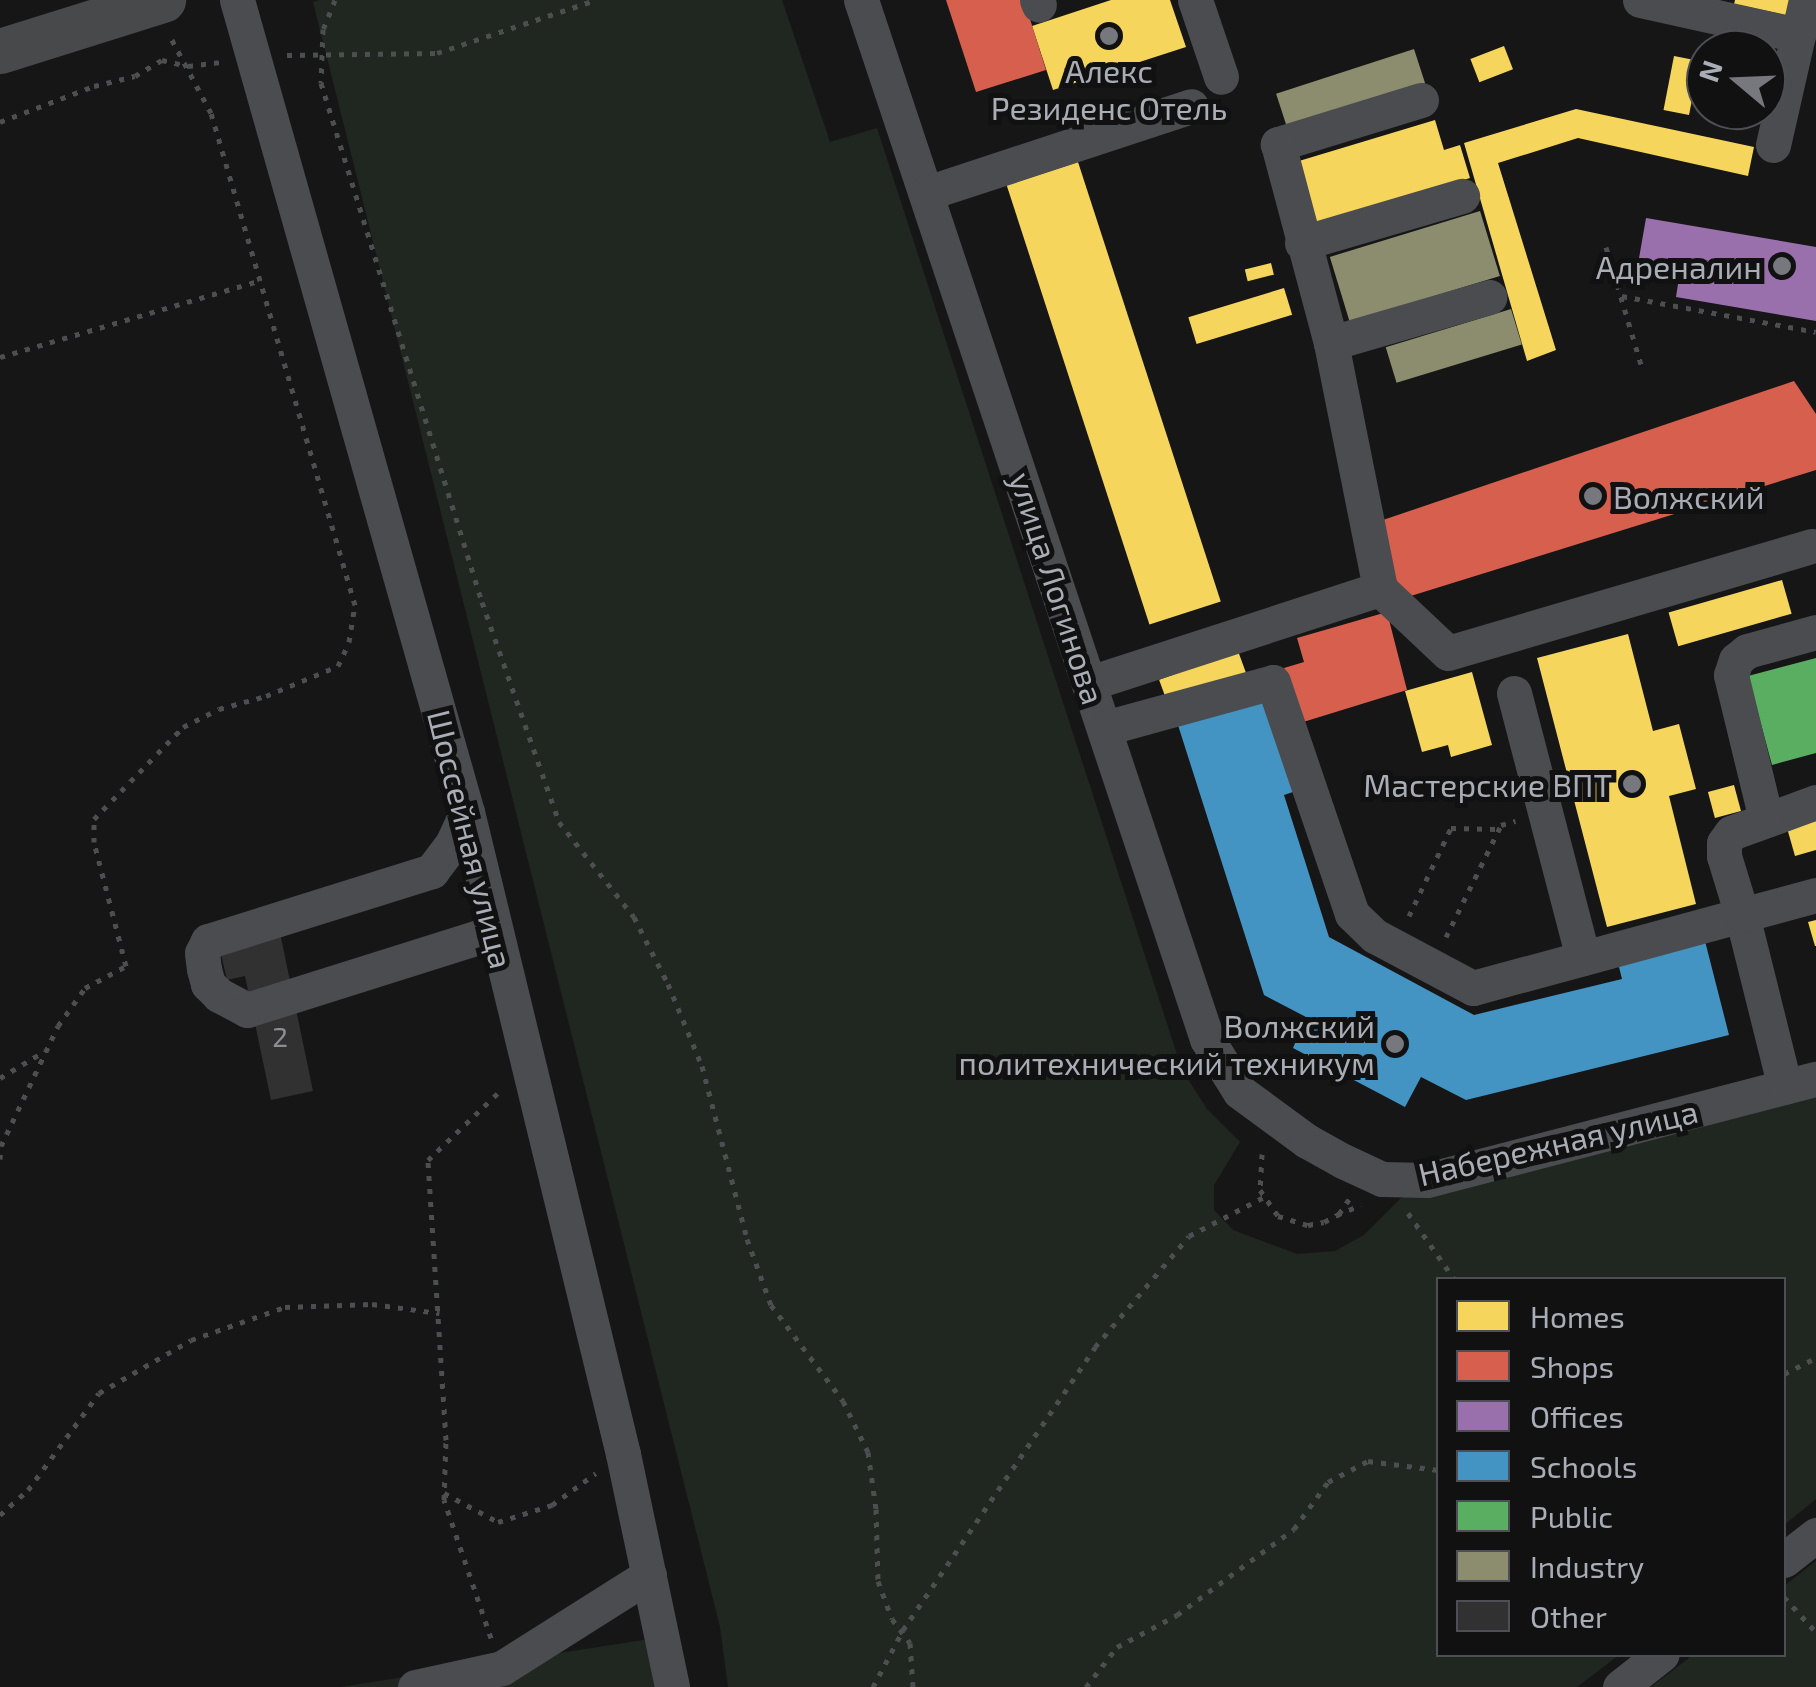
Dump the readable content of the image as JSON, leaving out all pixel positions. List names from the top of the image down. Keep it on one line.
{"streets":{"street":["улица Логинова","Шоссейная улица","Набережная улица"]},"crossings":[["улица Логинова","Набережная улица"]],"places":["Алекс Резиденс Отель","Адреналин","Волжский","Мастерские ВПТ","Волжский политехнический техникум"],"house_numbers":["2"],"legend":["Homes","Shops","Offices","Schools","Public","Industry","Other"],"north":"left"}
